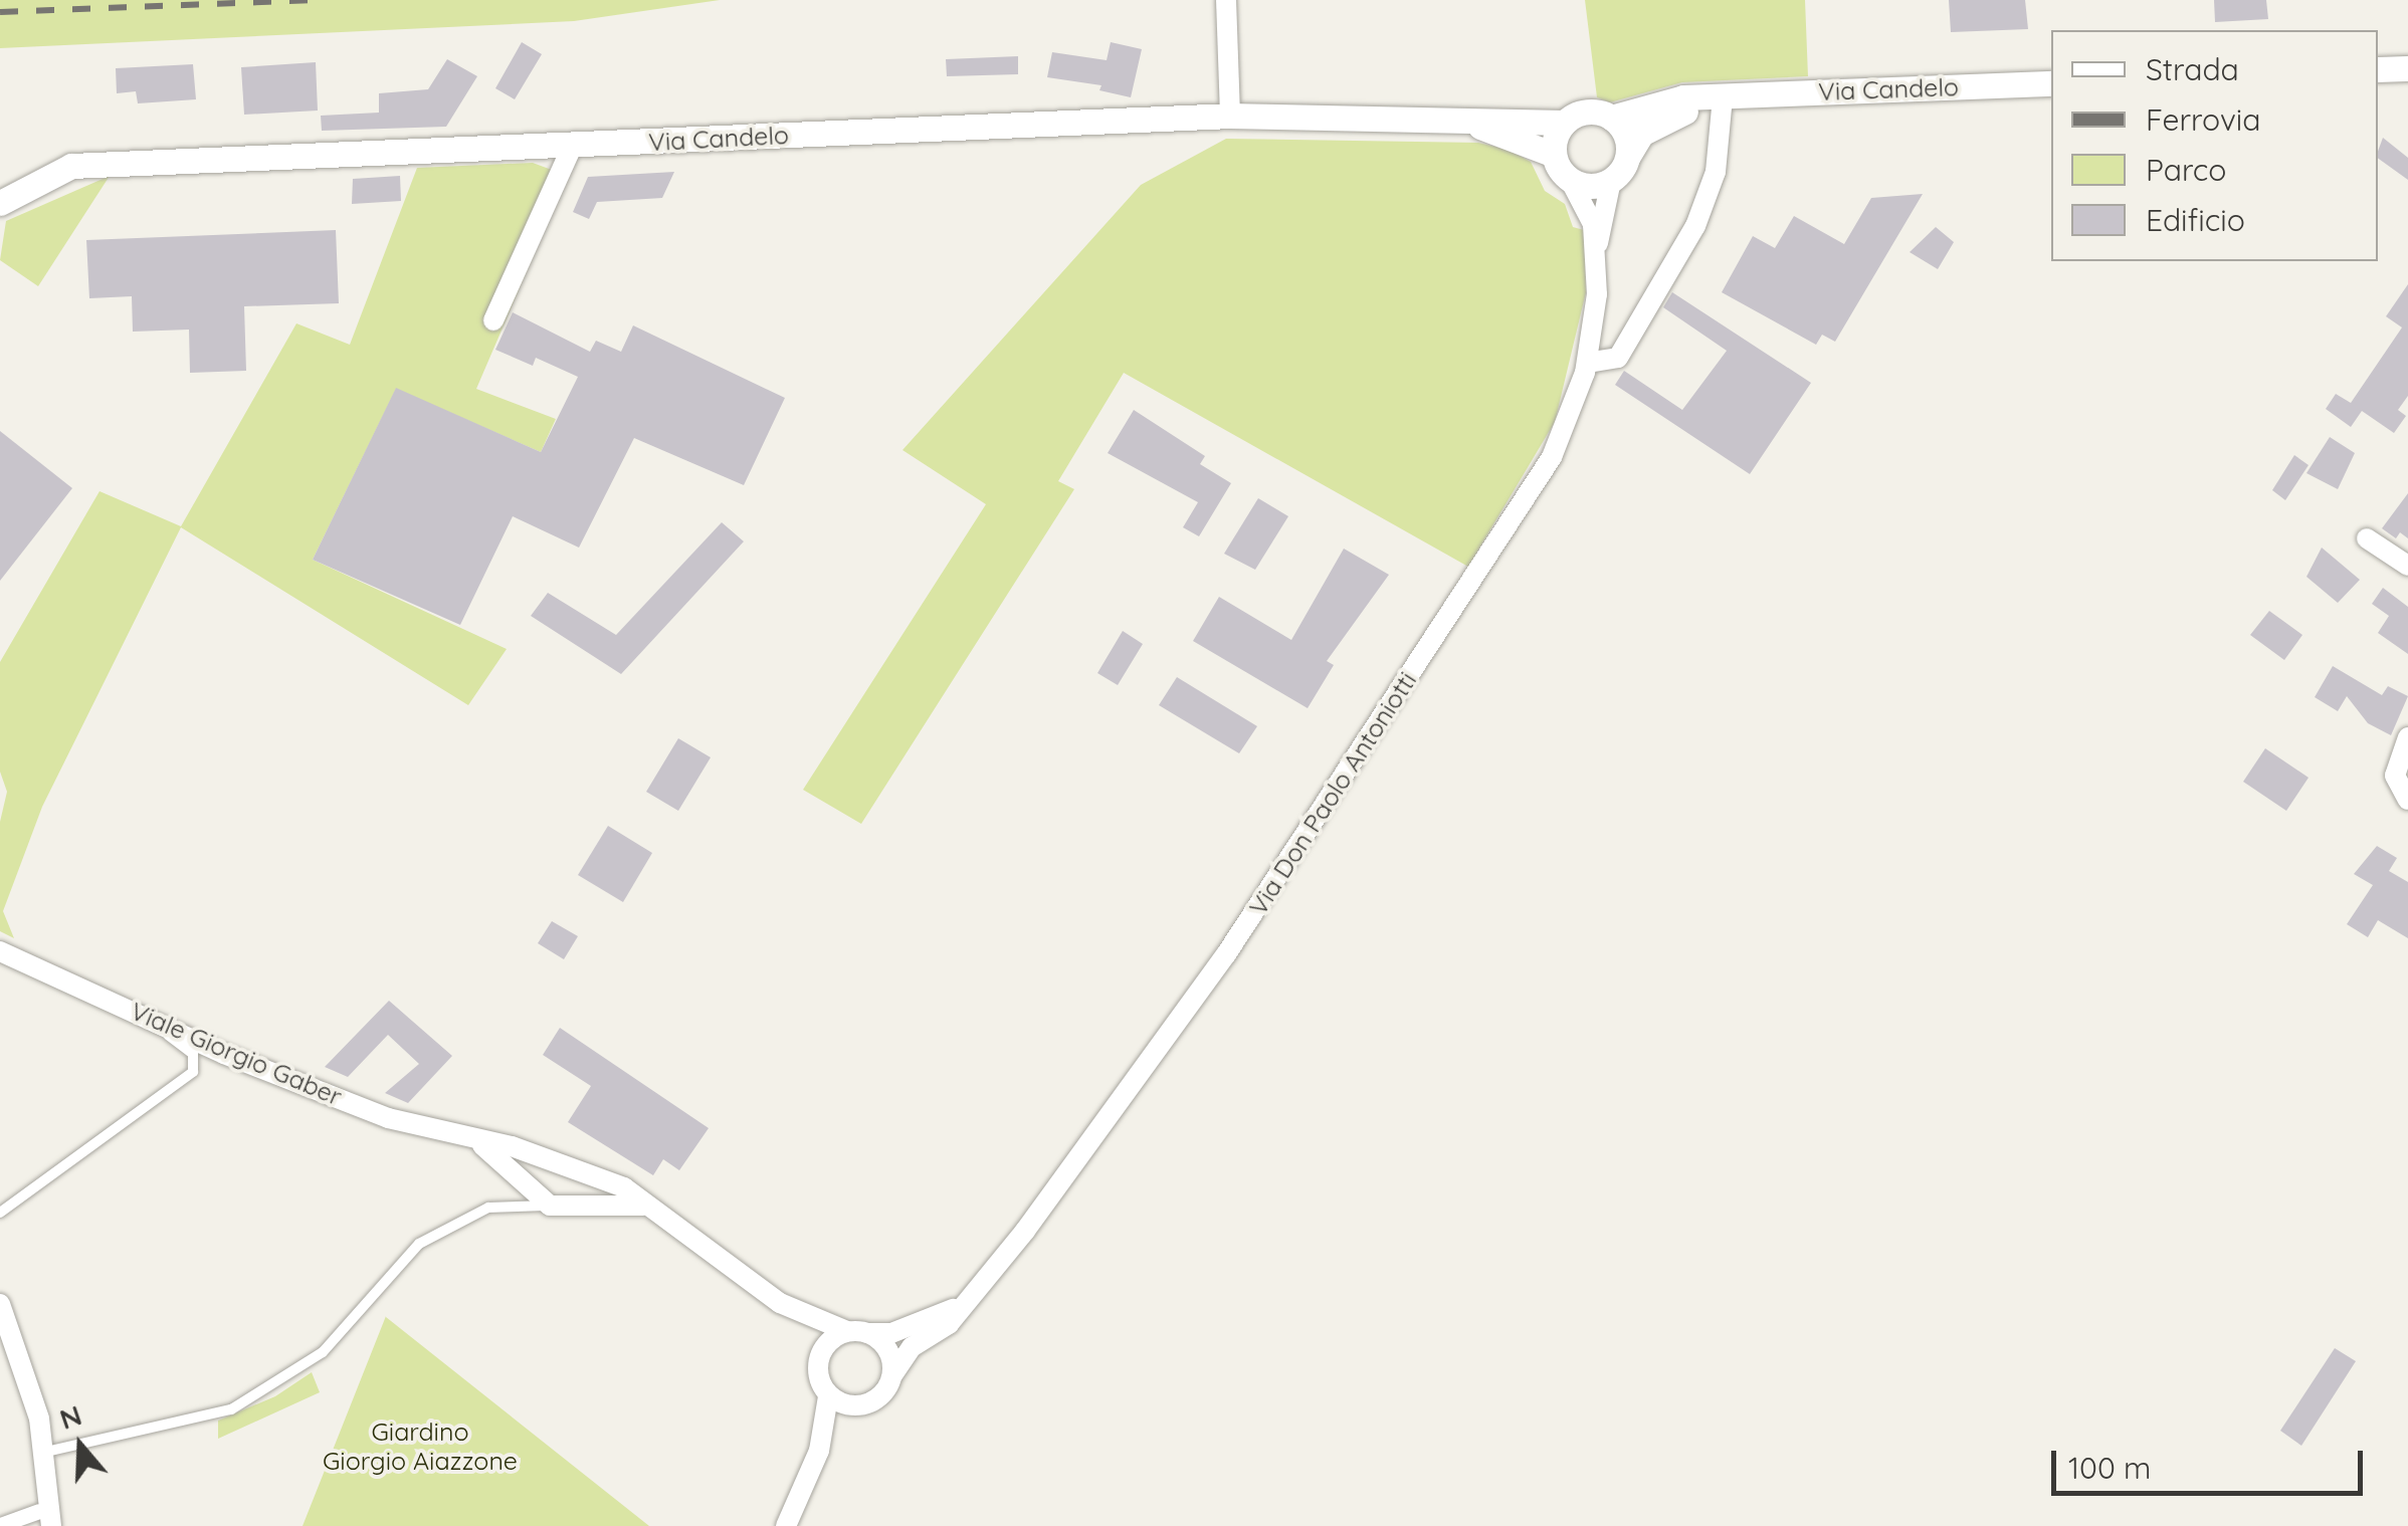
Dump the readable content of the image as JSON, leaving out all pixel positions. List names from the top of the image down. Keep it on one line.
{"streets":{"street":["Via Candelo","Via Don Paolo Antoniotti","Viale Giorgio Gaber"]},"crossings":[["Via Candelo","Via Don Paolo Antoniotti"],["Via Don Paolo Antoniotti","Viale Giorgio Gaber"]],"parks":["Giardino Giorgio Aiazzone"],"legend":["Strada","Ferrovia","Parco","Edificio"],"scale_bar":"100 m","north":"top"}
